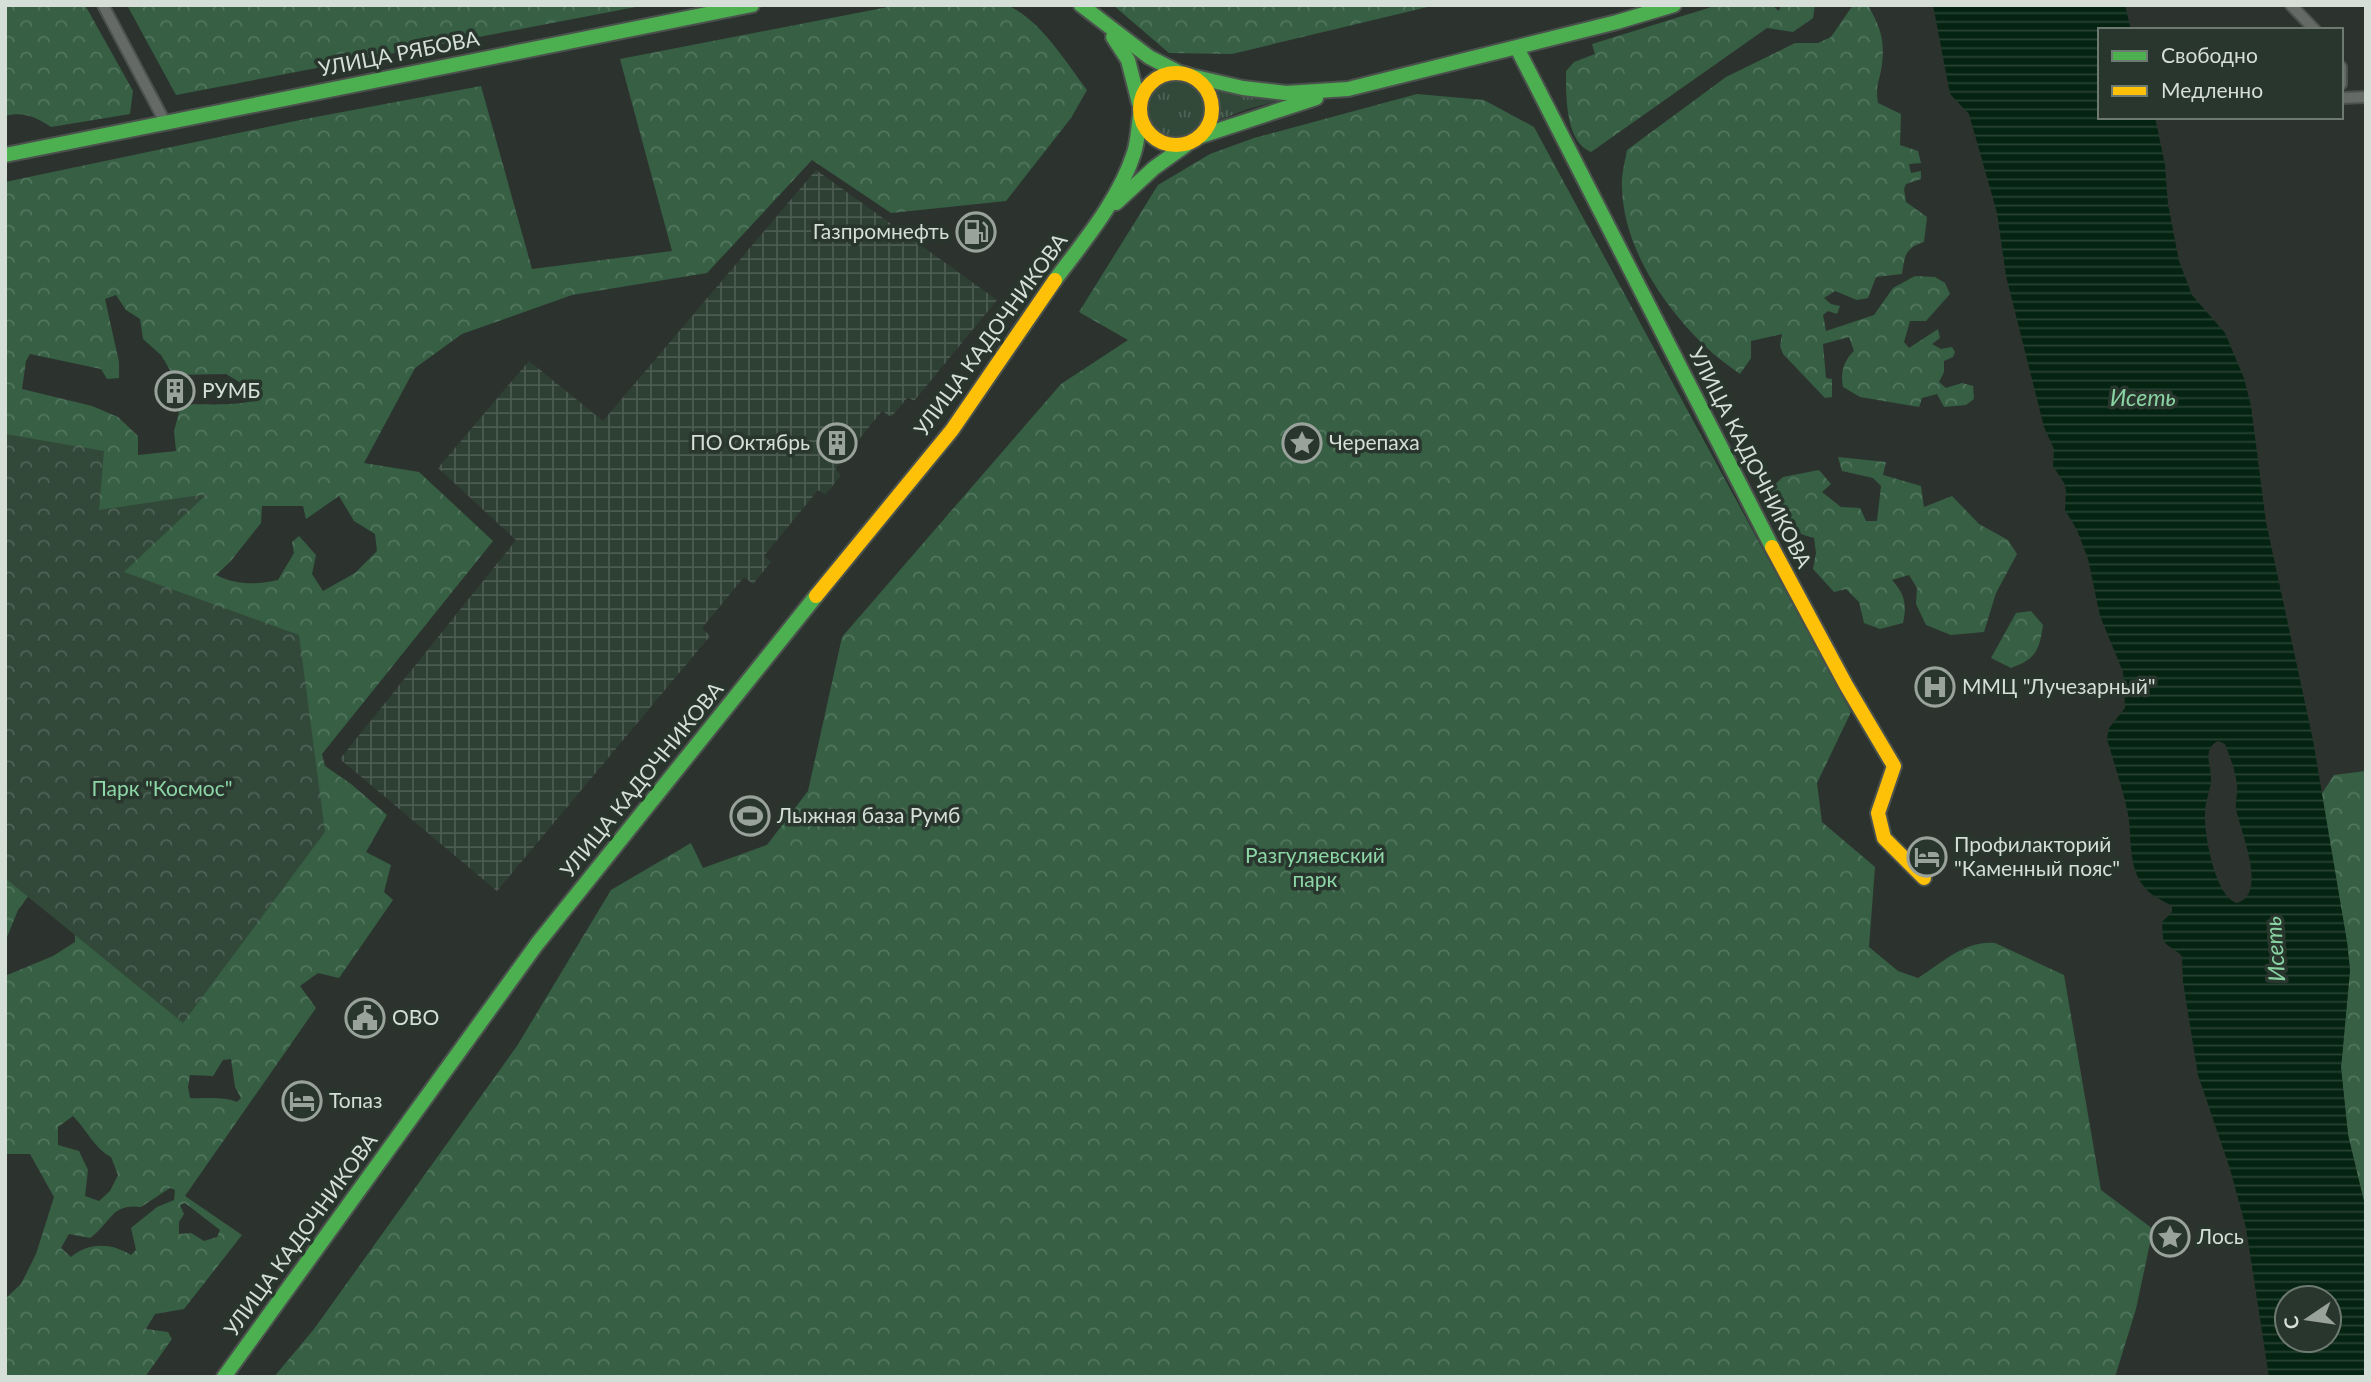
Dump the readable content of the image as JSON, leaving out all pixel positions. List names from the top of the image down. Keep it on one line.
{"streets":{"main road":["УЛИЦА РЯБОВА","УЛИЦА КАДОЧНИКОВА"]},"water":["Исеть"],"parks":["Парк \"Космос\"","Разгуляевский парк"],"places":{"fuel station":["Газпромнефть"],"building":["РУМБ","ПО Октябрь"],"place":["Черепаха","Лось"],"hospital":["ММЦ \"Лучезарный\""],"sports":["Лыжная база Румб"],"hotel":["Профилакторий \"Каменный пояс\"","Топаз"],"public building":["ОВО"]},"legend":["Свободно","Медленно"],"north":"left"}
